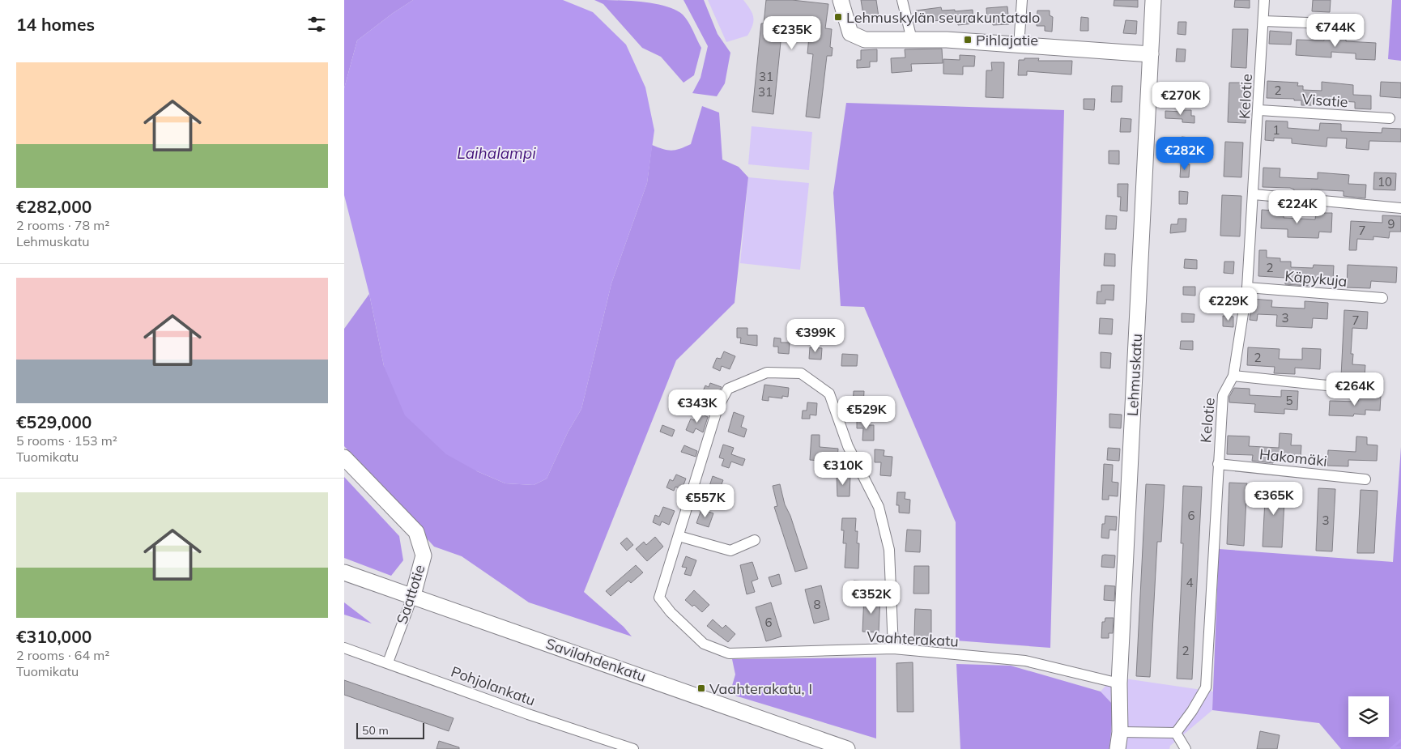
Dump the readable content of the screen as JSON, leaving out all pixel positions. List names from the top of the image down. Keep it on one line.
{"streets":{"street":["Kelotie","Visatie","Käpykuja","Lehmuskatu","Hakomäki","Saattotie","Vaahterakatu","Savilahdenkatu","Pohjolankatu"]},"crossings":[["Kelotie","Visatie"],["Kelotie","Käpykuja"],["Kelotie","Hakomäki"],["Lehmuskatu","Vaahterakatu"],["Saattotie","Savilahdenkatu"],["Saattotie","Pohjolankatu"]],"water":["Laihalampi"],"places":{"transit":["Lehmuskylän seurakuntatalo","Pihlajatie","Vaahterakatu, I"]},"house_numbers":["31","2","31","1","10","9","7","2","3","7","2","5","6","3","4","8","6","2"],"scale_bar":"50 m","page":{"heading":"14 homes","price":["€744K","€235K","€270K","€282K","€224K","€229K","€399K","€264K","€343K","€529K","€310K","€365K","€557K","€352K"],"list":[{"name":"€282,000","note":"2 rooms · 78 m² · Lehmuskatu"},{"name":"€529,000","note":"5 rooms · 153 m² · Tuomikatu"},{"name":"€310,000","note":"2 rooms · 64 m² · Tuomikatu"}],"scale":"50 m"}}
